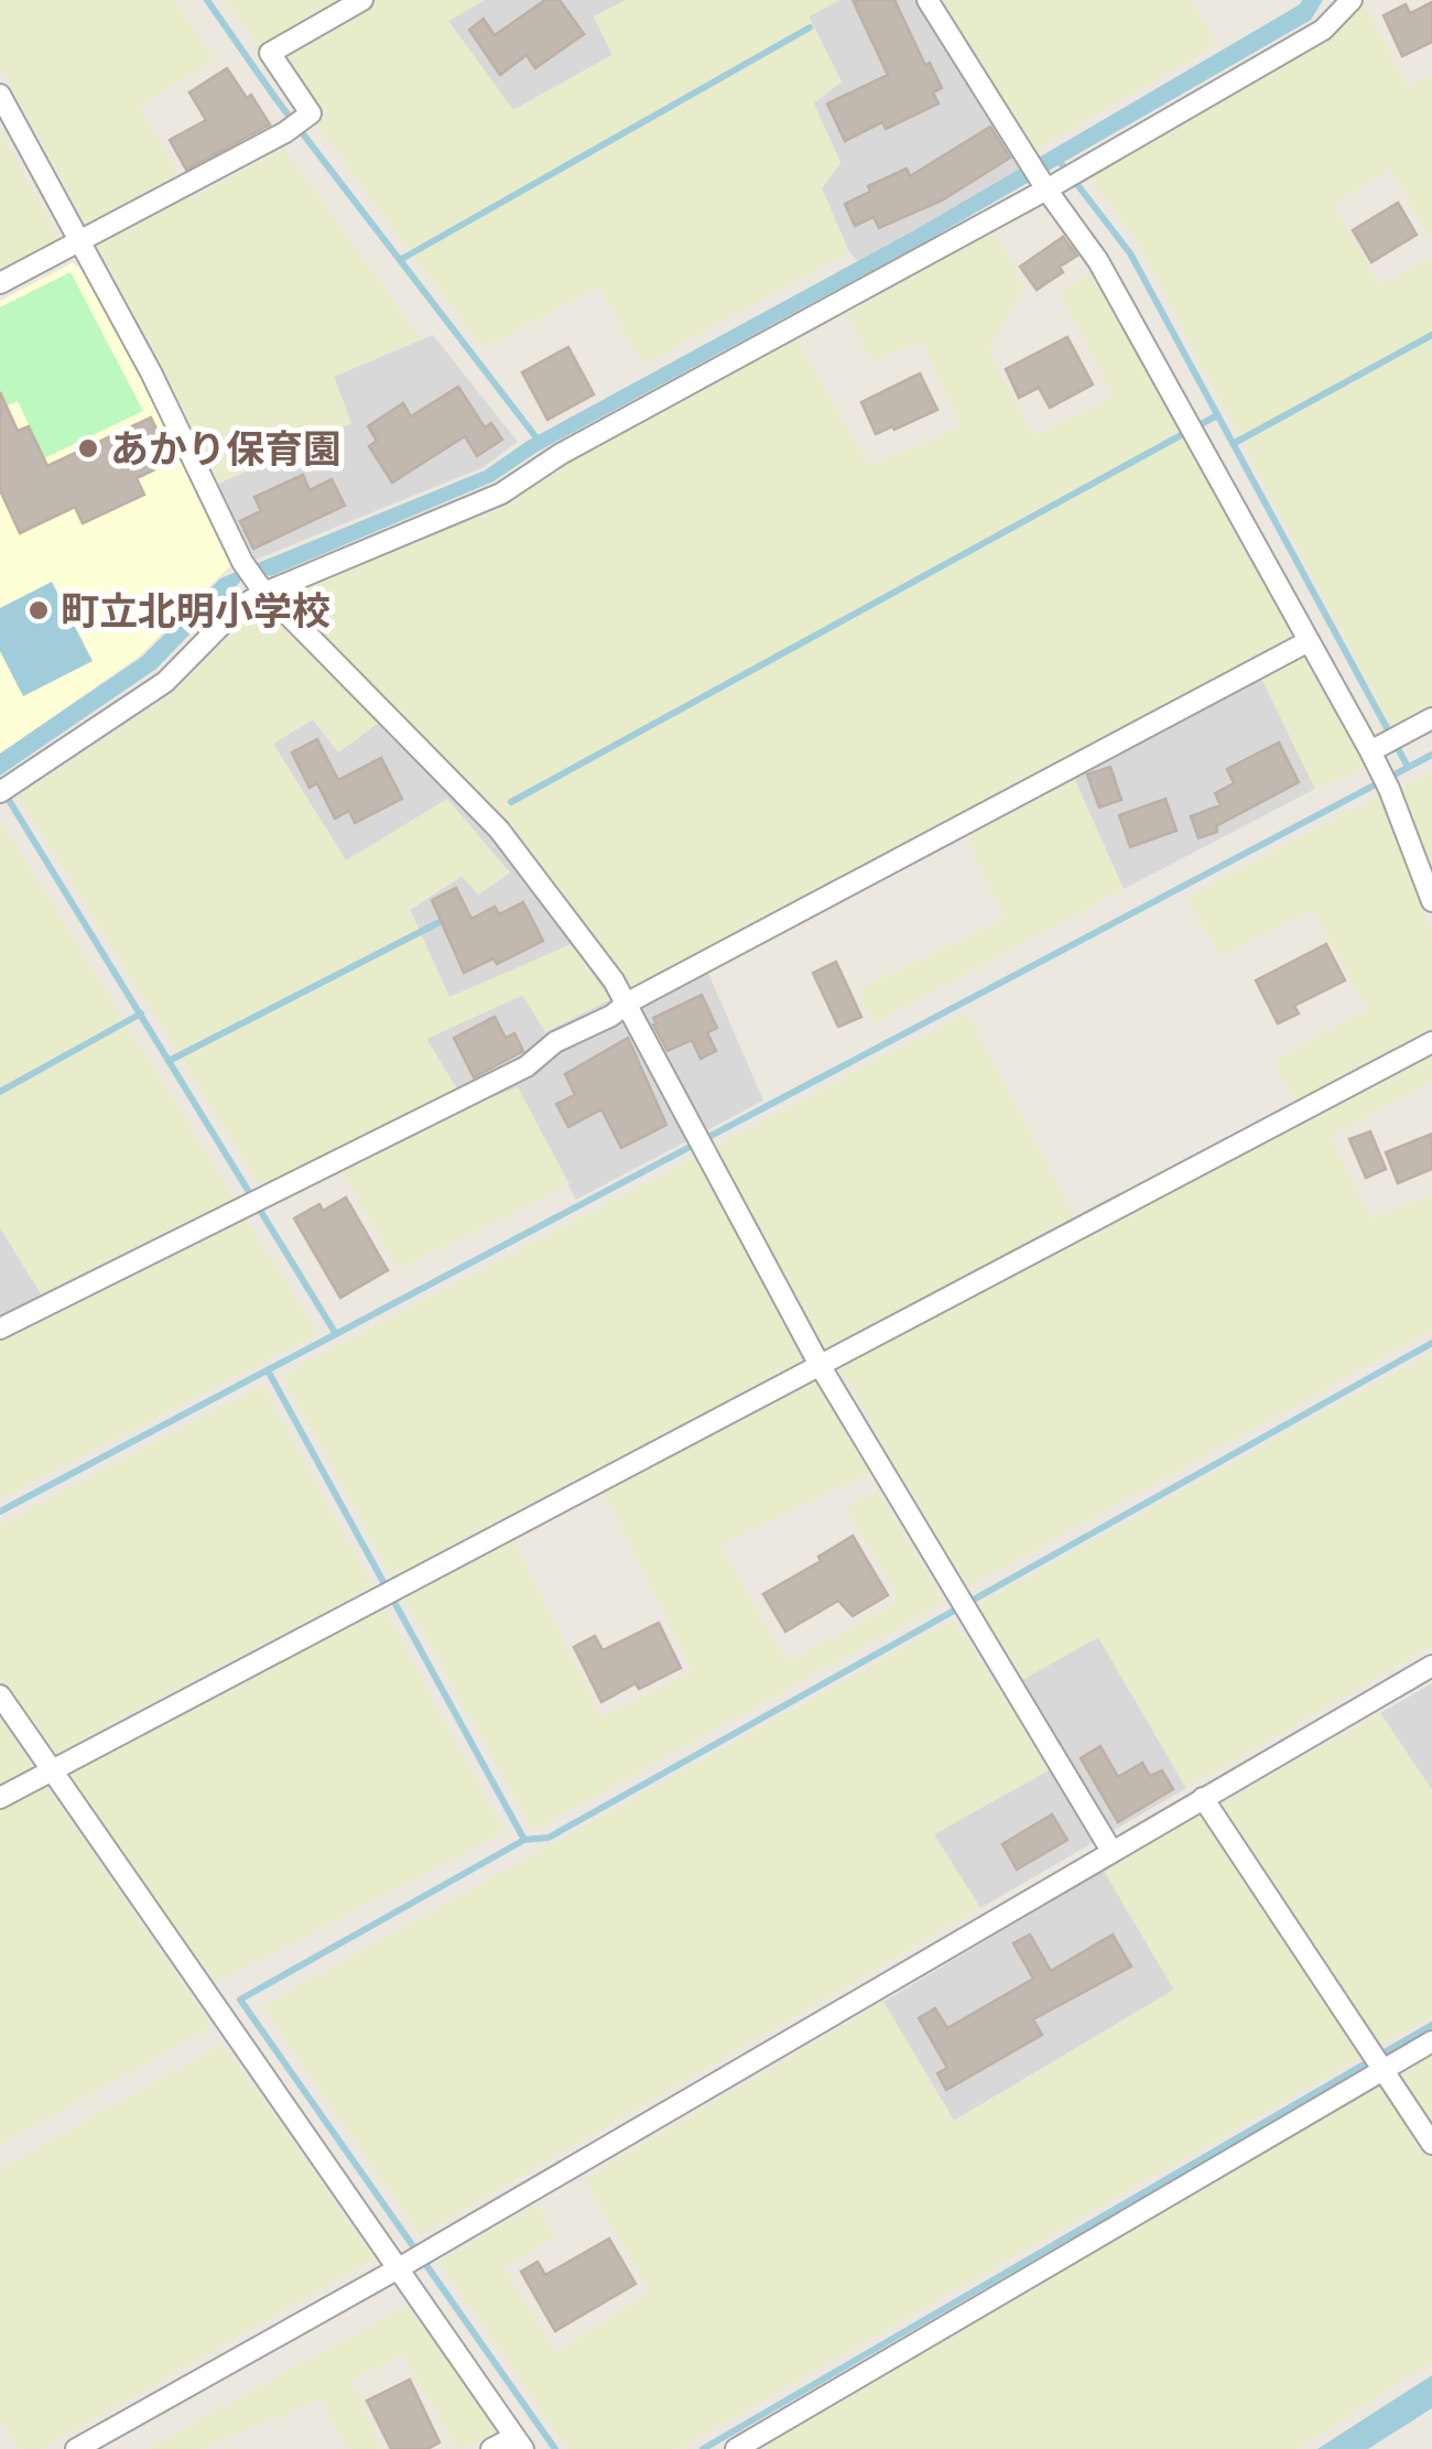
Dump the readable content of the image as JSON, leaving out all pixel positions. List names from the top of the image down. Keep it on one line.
{"places":["あかり保育園","町立北明小学校"]}
